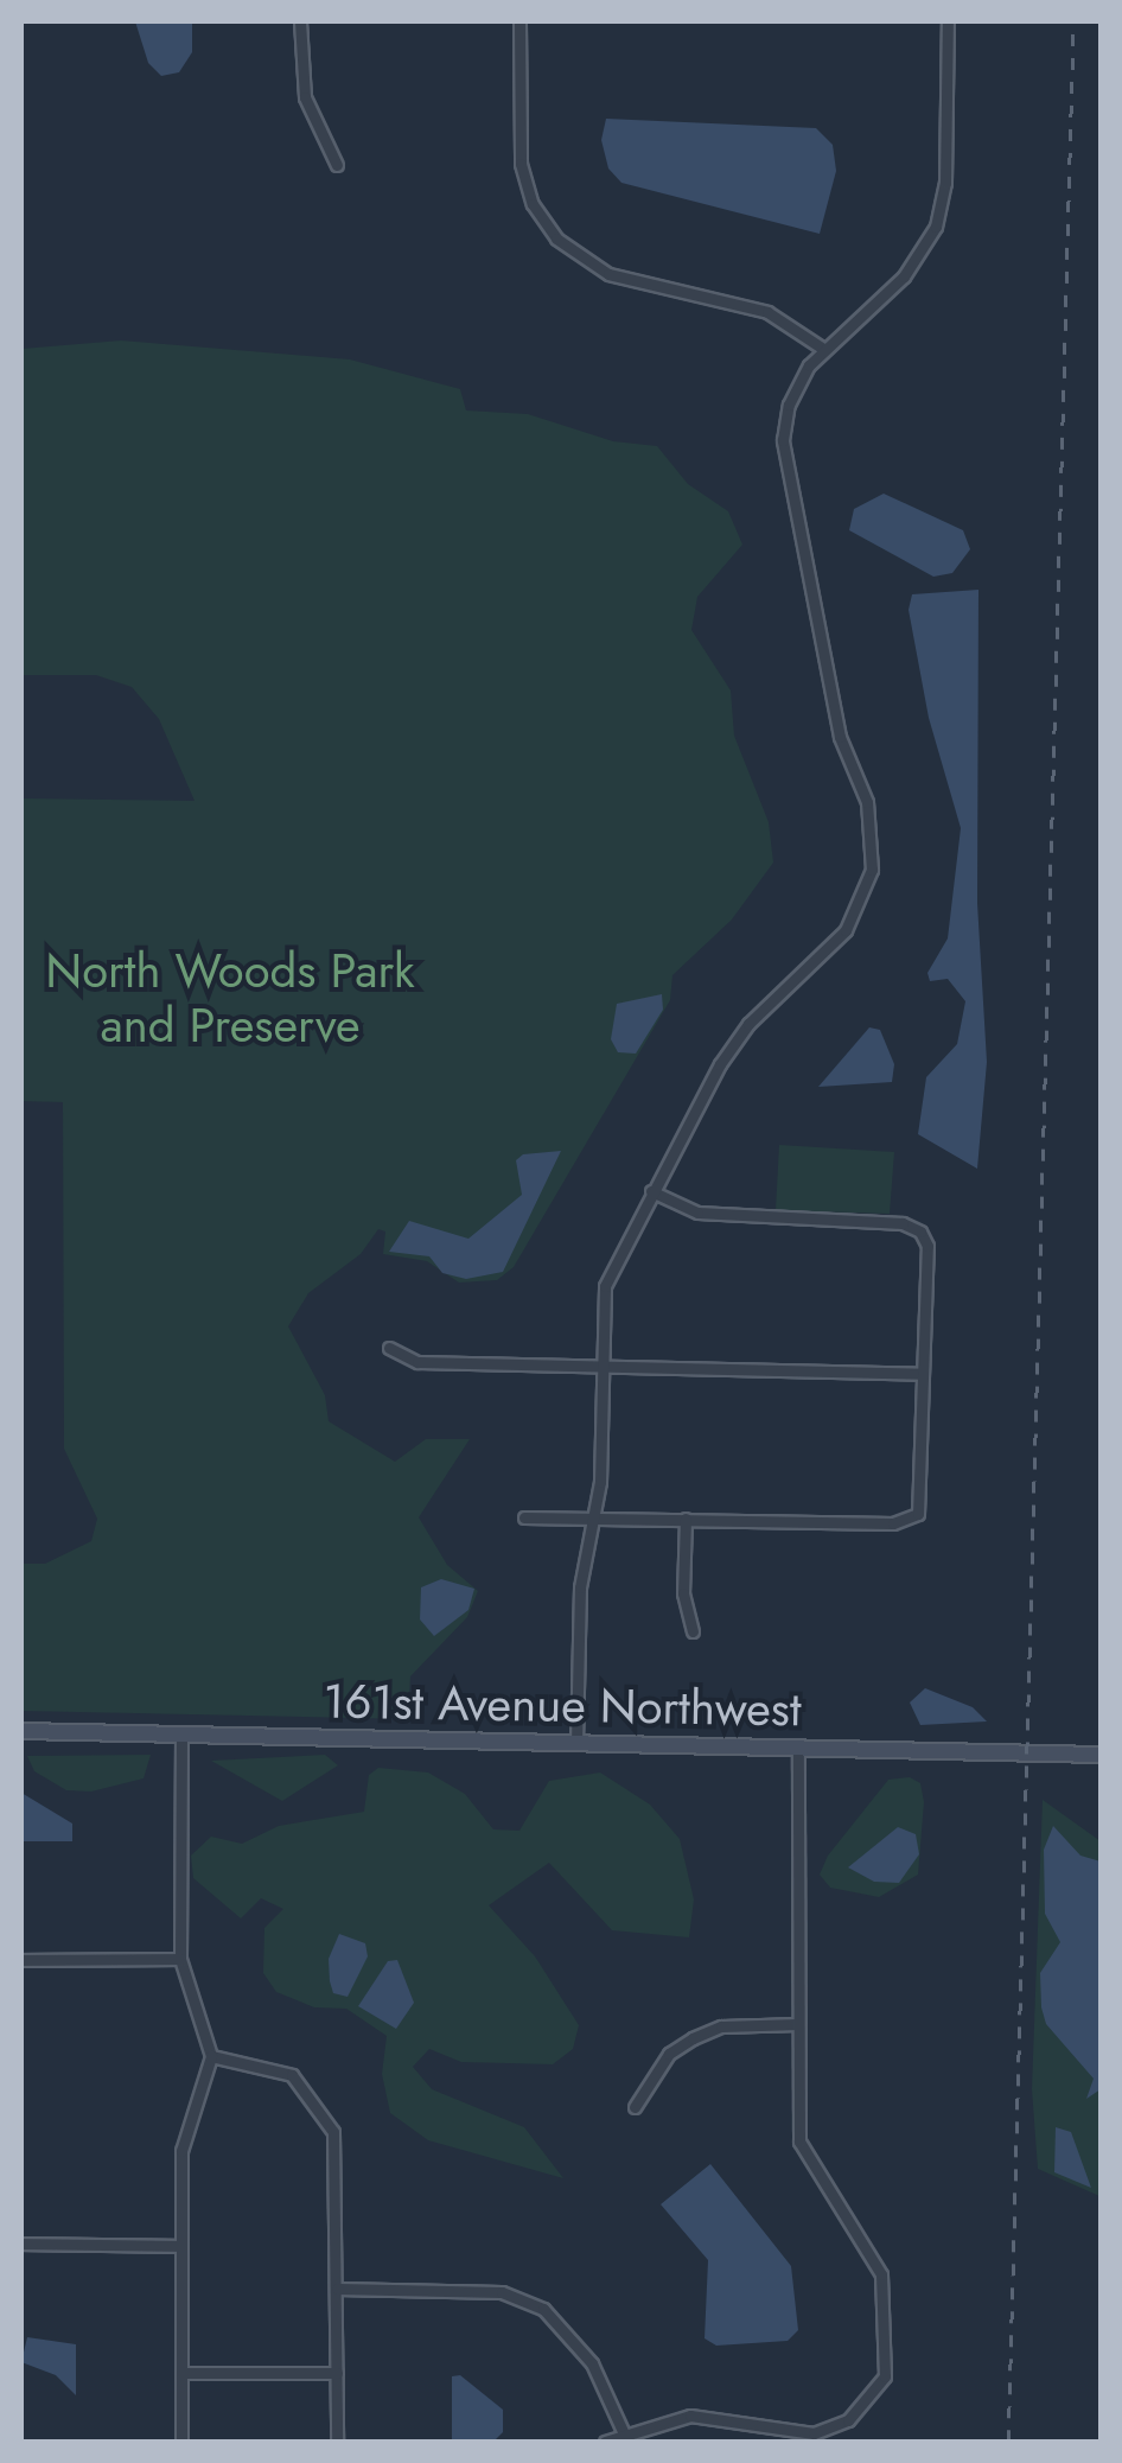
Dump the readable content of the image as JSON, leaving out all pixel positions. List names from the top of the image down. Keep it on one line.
{"streets":{"main road":["161st Avenue Northwest"]},"parks":["North Woods Park and Preserve"]}
